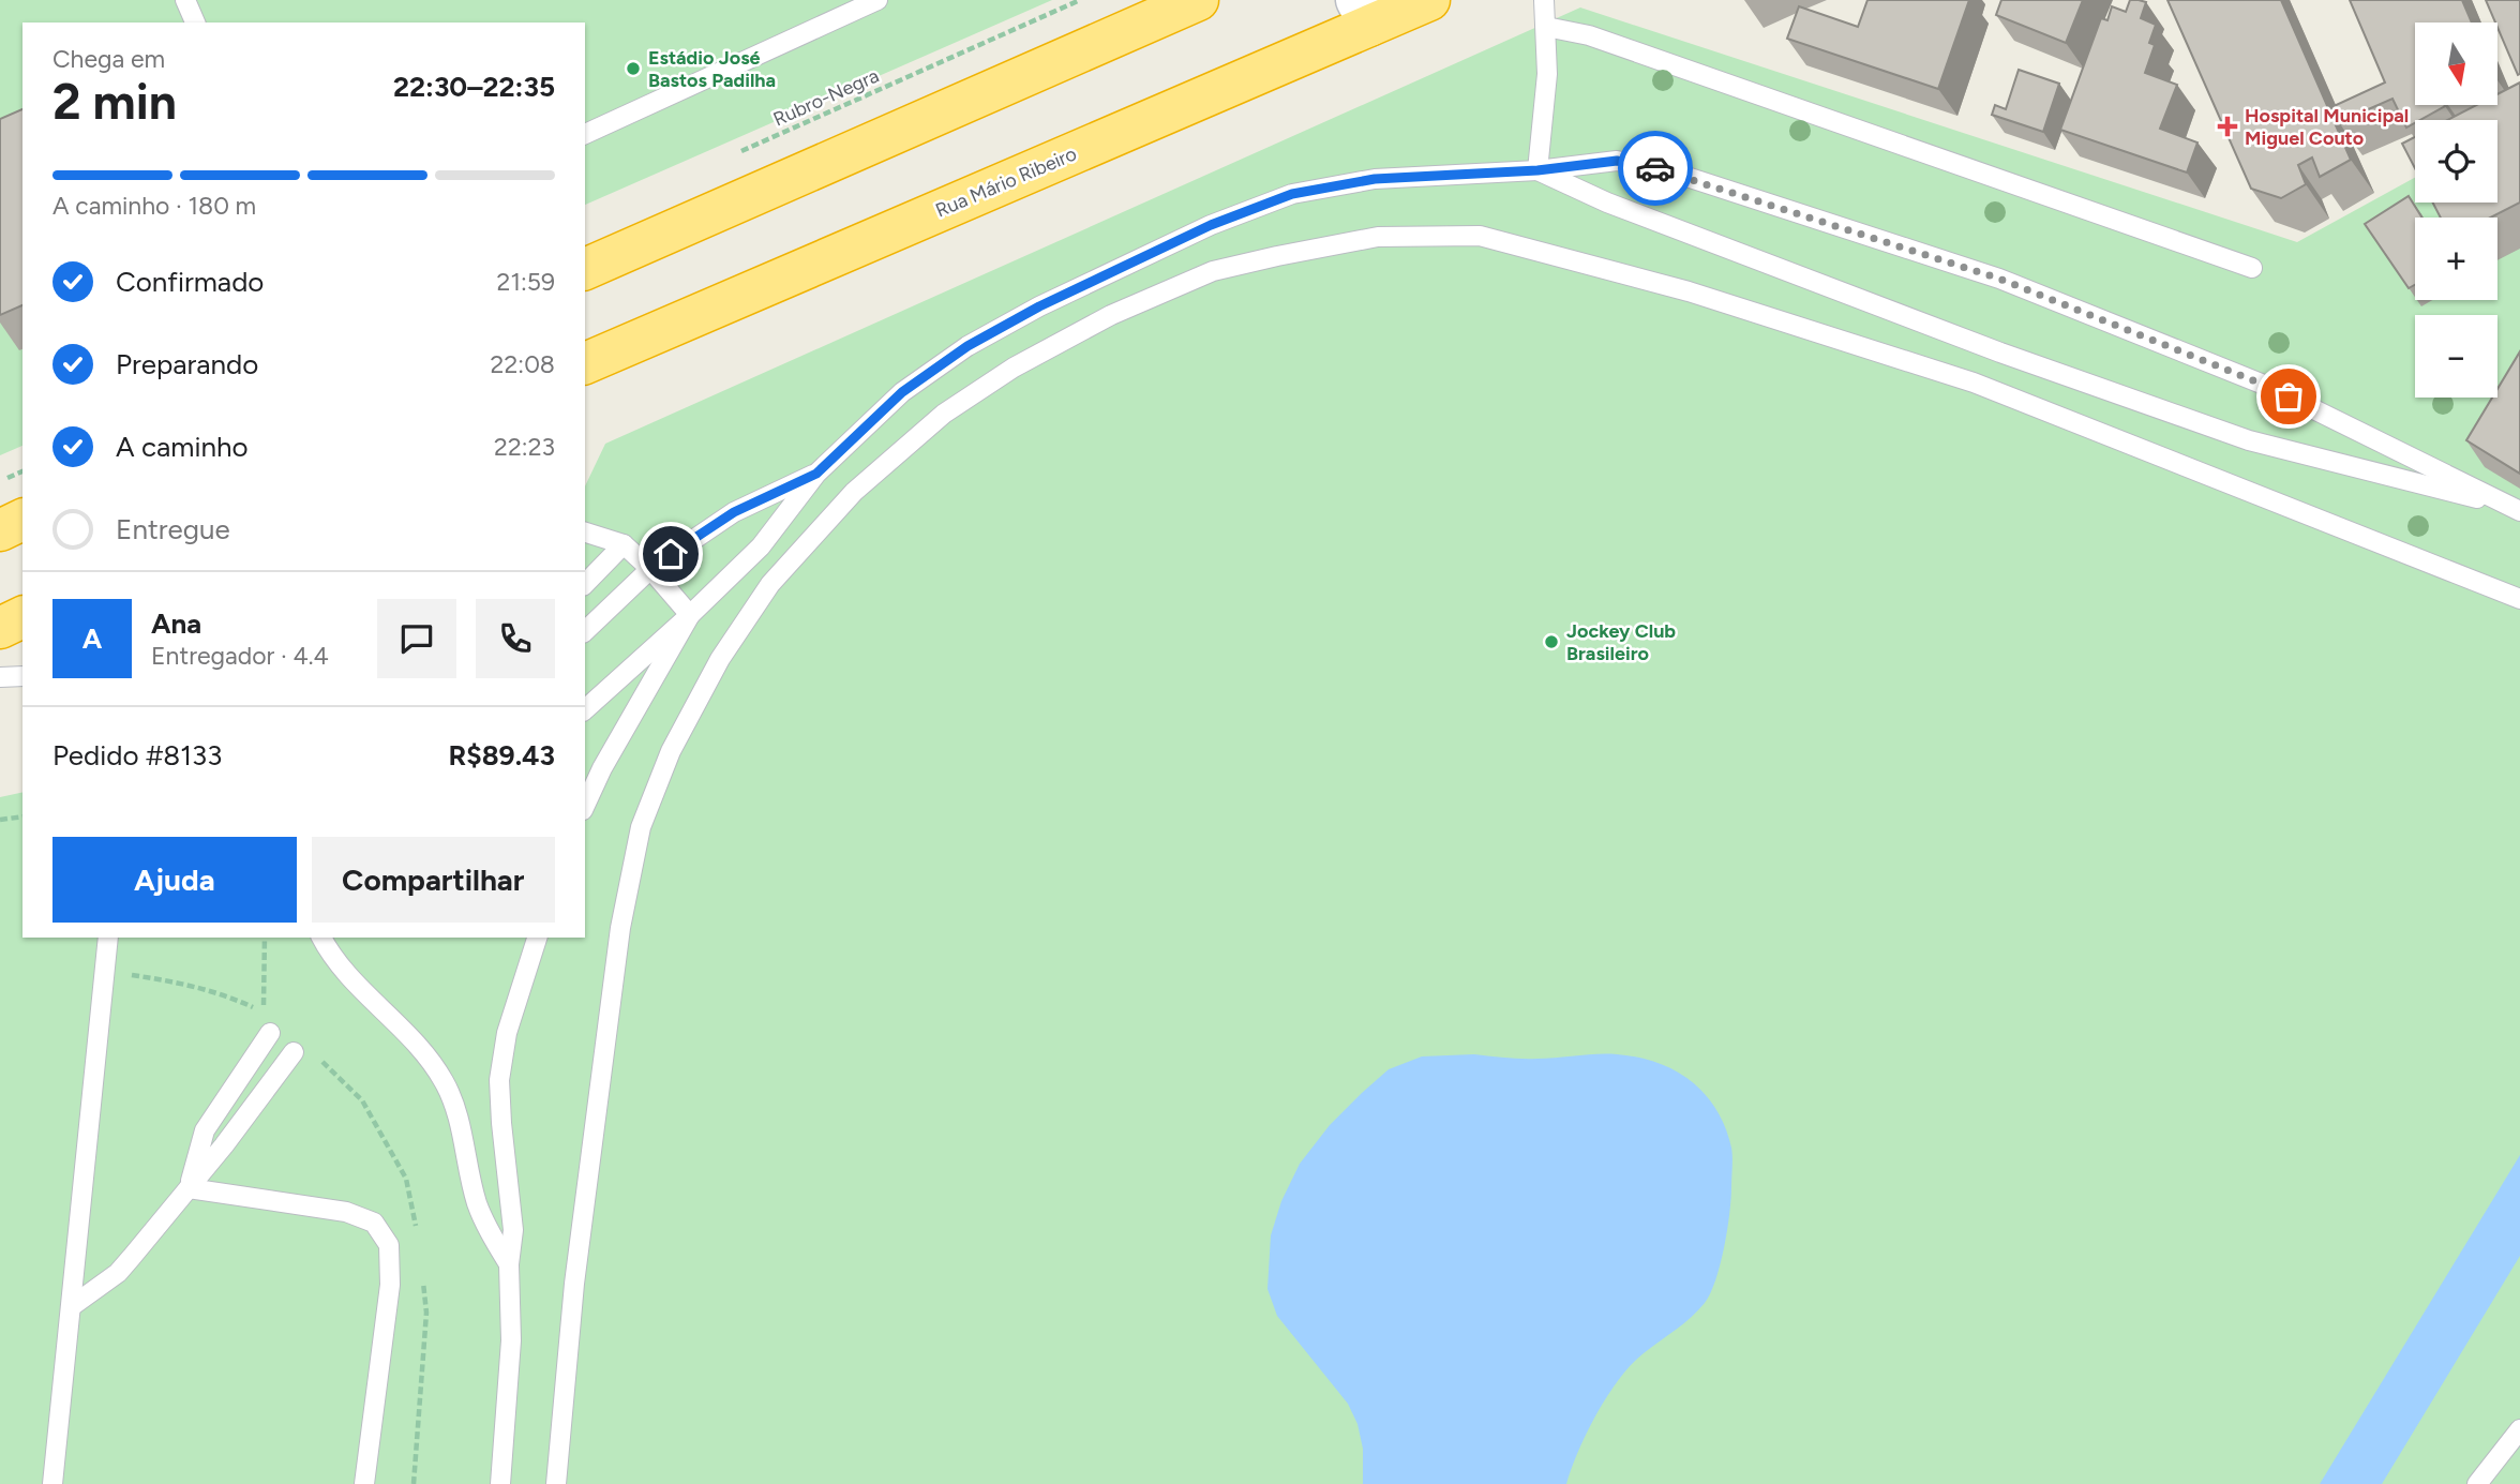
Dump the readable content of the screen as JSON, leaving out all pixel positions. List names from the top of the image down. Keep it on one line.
{"streets":{"highway":["Rua Mário Ribeiro"],"path":["Rubro-Negra"]},"places":{"other":["Estádio José Bastos Padilha","Jockey Club Brasileiro"],"health":["Hospital Municipal Miguel Couto"]},"north":"bottom","page":{"map_buttons":["+","−"],"heading":["2 min","Chega em","22:30–22:35"],"panel":["Ana","Entregador · 4.4","Pedido #8133","R$89.43"],"bar":"A caminho · 180 m","list":[["Confirmado","21:59"],["Preparando","22:08"],["A caminho","22:23"],"Entregue"],"round":"A","buttons":["Ajuda","Compartilhar"]}}
